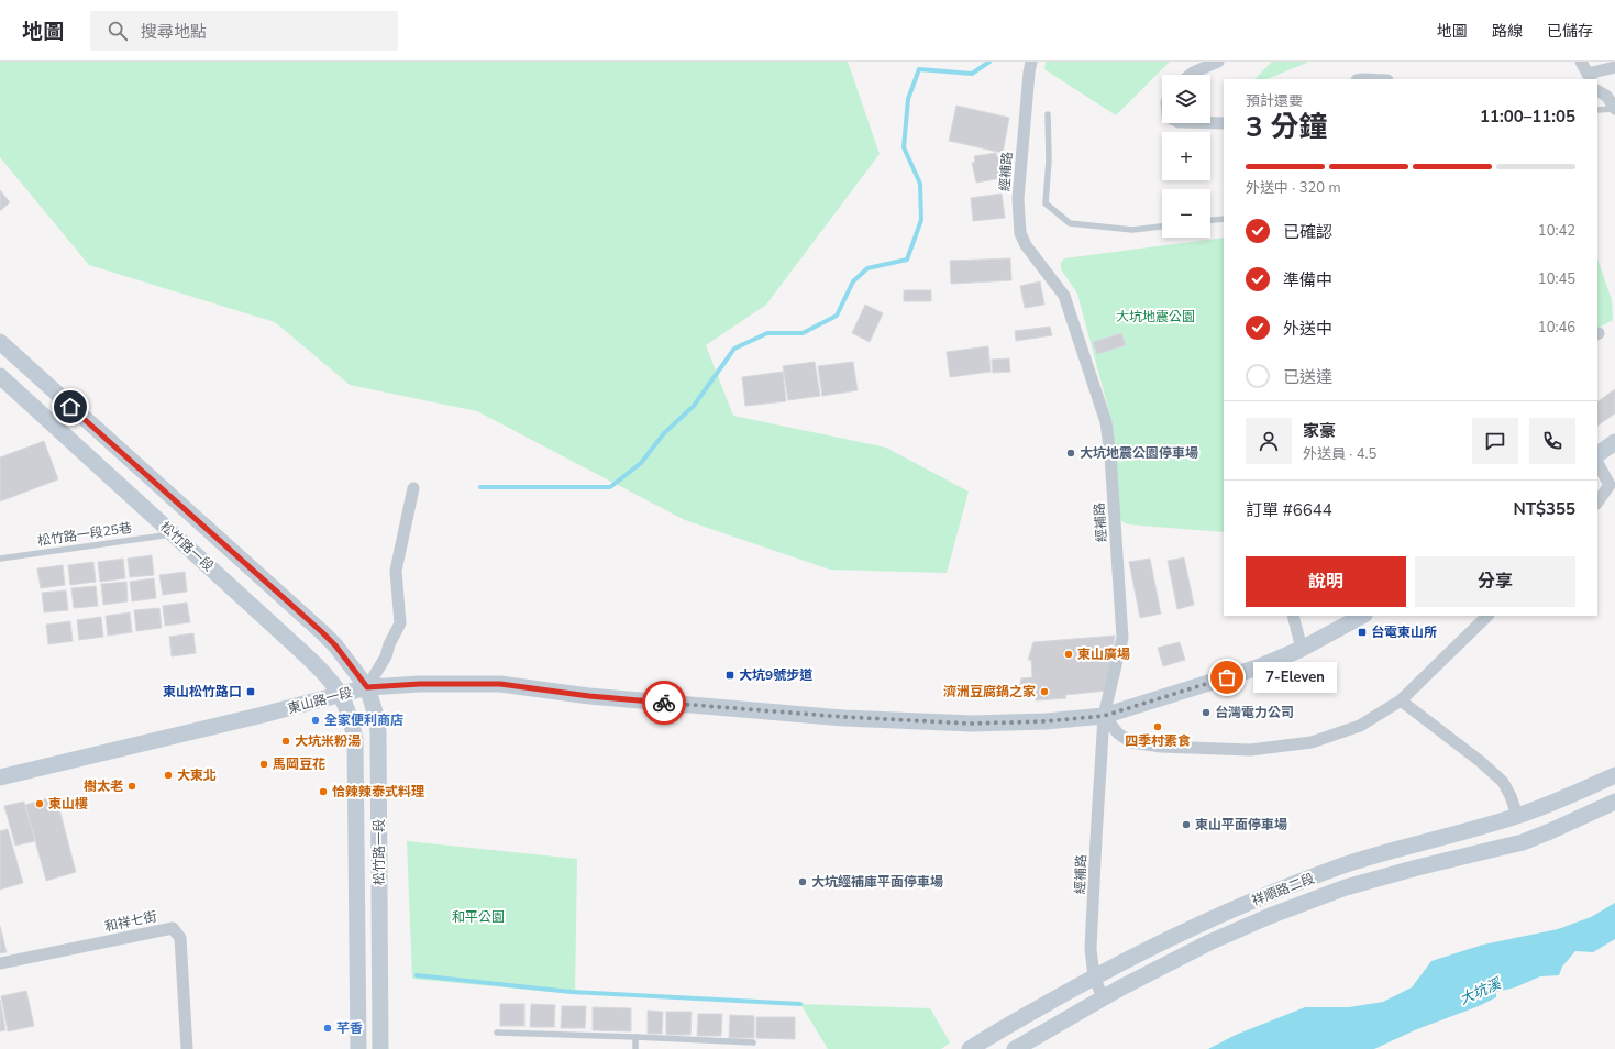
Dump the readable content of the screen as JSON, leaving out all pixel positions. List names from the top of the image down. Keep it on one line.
{"streets":{"street":["經補路","松竹路一段","東山路一段","祥順路二段","和祥七街"],"lane":["松竹路一段25巷"]},"crossings":[["經補路","東山路一段"],["經補路","祥順路二段"],["松竹路一段25巷","松竹路一段"],["松竹路一段","東山路一段"]],"water":["大坑溪"],"parks":["大坑地震公園","和平公園"],"places":{"other":["大坑地震公園停車場","東山廣場","7-Eleven","濟洲豆腐鍋之家","台灣電力公司","全家便利商店","四季村素食","大坑米粉湯","馬岡豆花","大東北","樹太老","恰辣辣泰式料理","東山樓","東山平面停車場","大坑經補庫平面停車場","芊香"],"transit":["台電東山所","大坑9號步道","東山松竹路口"]},"page":{"header":"地圖","search":"搜尋地點","nav":["地圖","路線","已儲存"],"map_buttons":["+","−"],"heading":["3 分鐘","預計還要","11:00–11:05"],"panel":["家豪","外送員 · 4.5","訂單 #6644","NT$355"],"bar":"外送中 · 320 m","list":[["已確認","10:42"],["準備中","10:45"],["外送中","10:46"],"已送達"],"buttons":["說明","分享"],"bubble":"7-Eleven"}}
